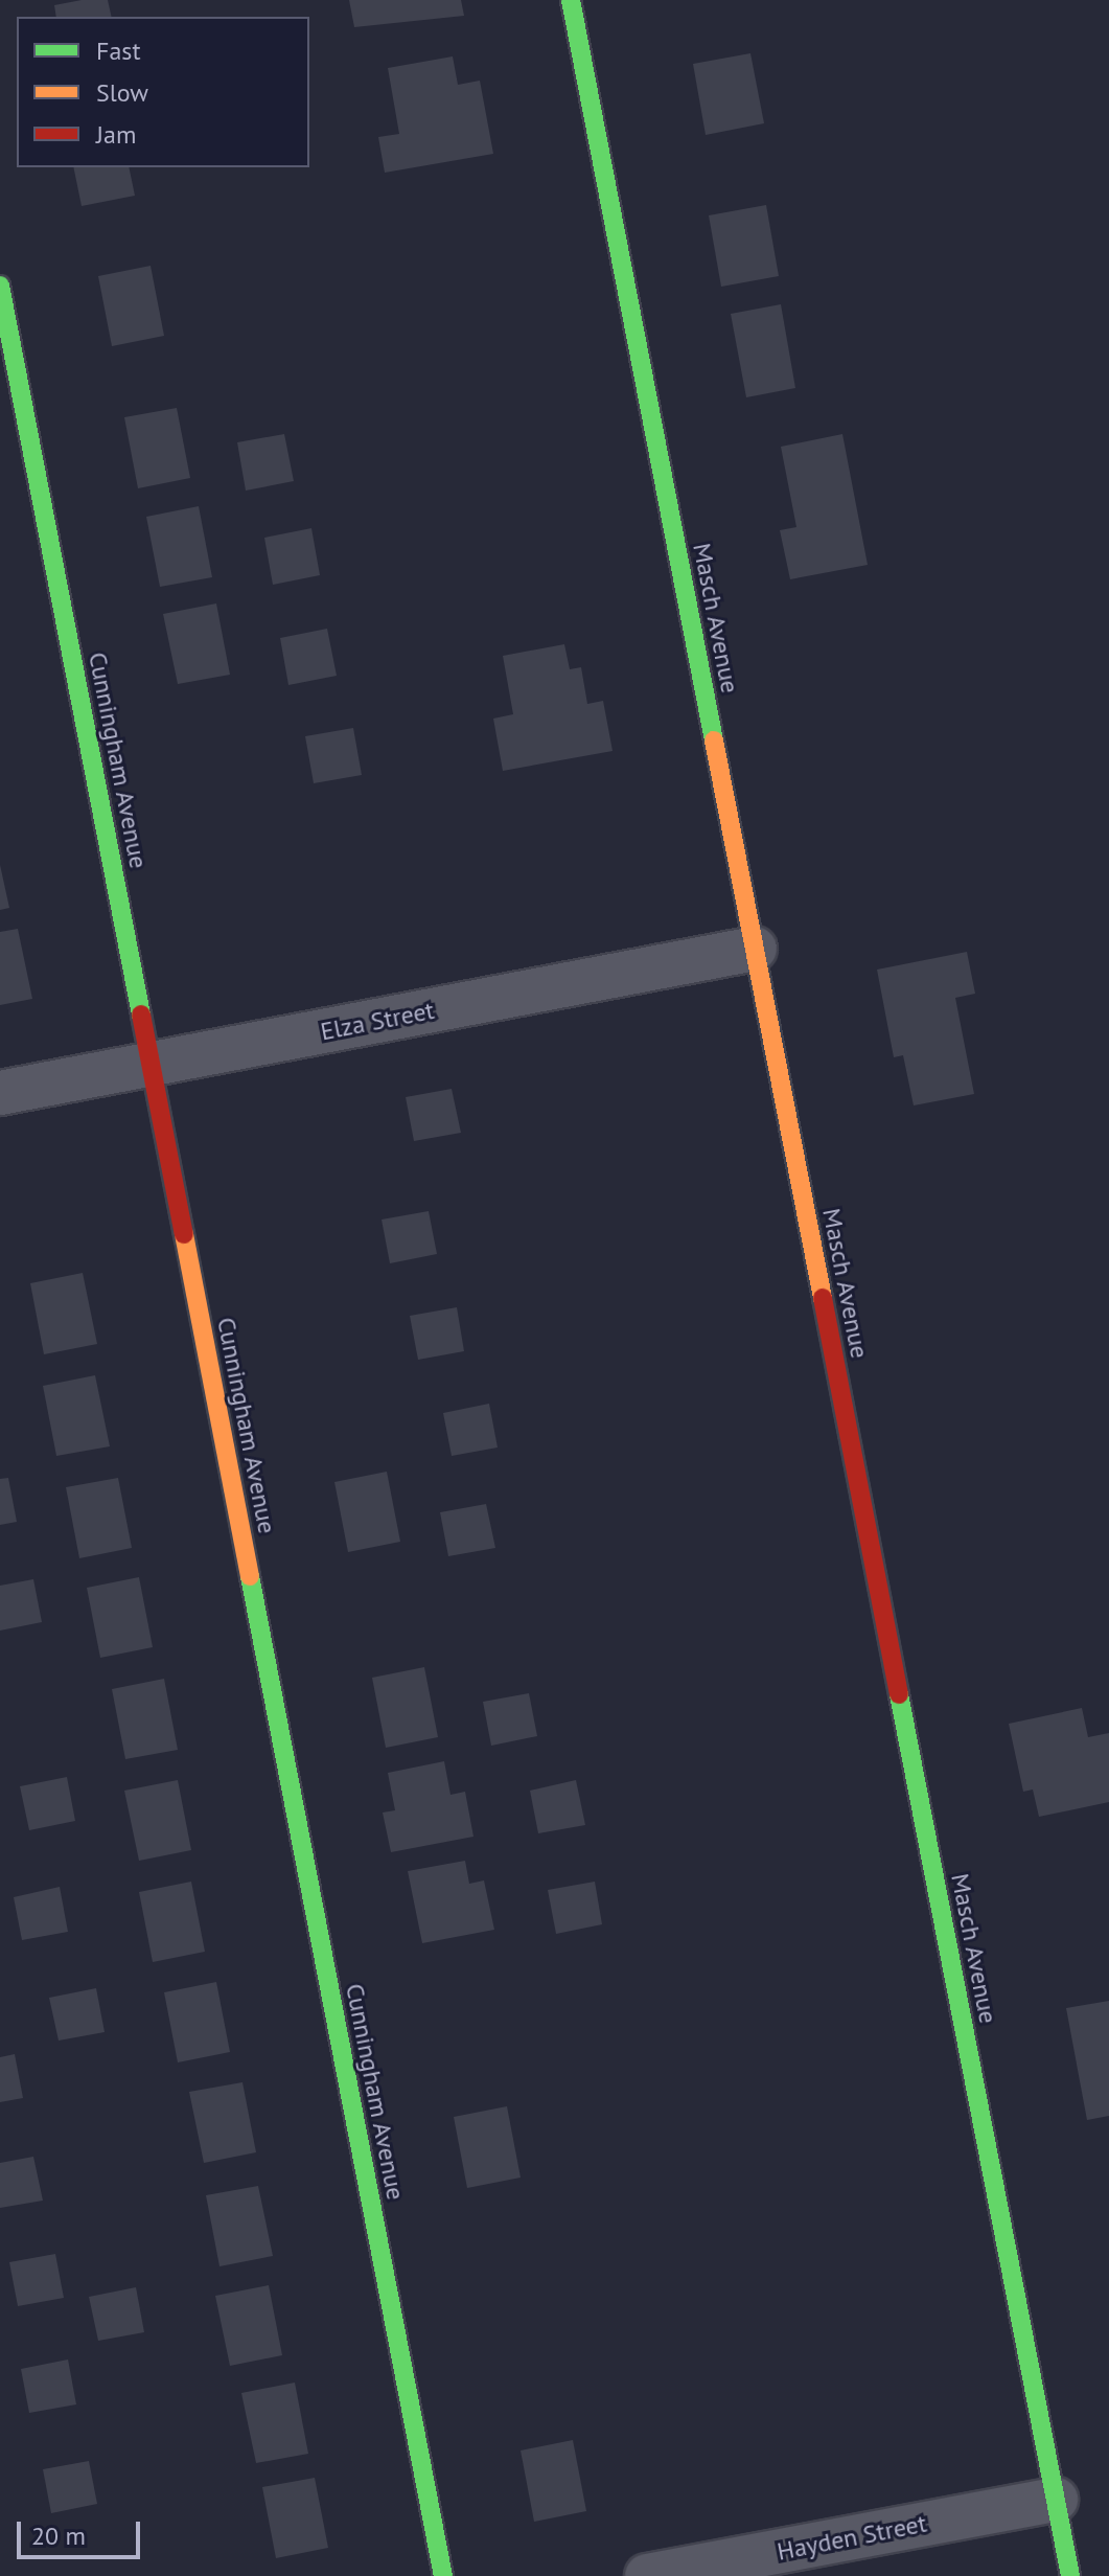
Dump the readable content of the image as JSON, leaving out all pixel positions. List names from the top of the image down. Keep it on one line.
{"streets":{"street":["Masch Avenue","Cunningham Avenue","Elza Street","Hayden Street"]},"crossings":[["Masch Avenue","Elza Street"],["Masch Avenue","Hayden Street"],["Cunningham Avenue","Elza Street"]],"legend":["Fast","Slow","Jam"],"scale_bar":"20 m"}
